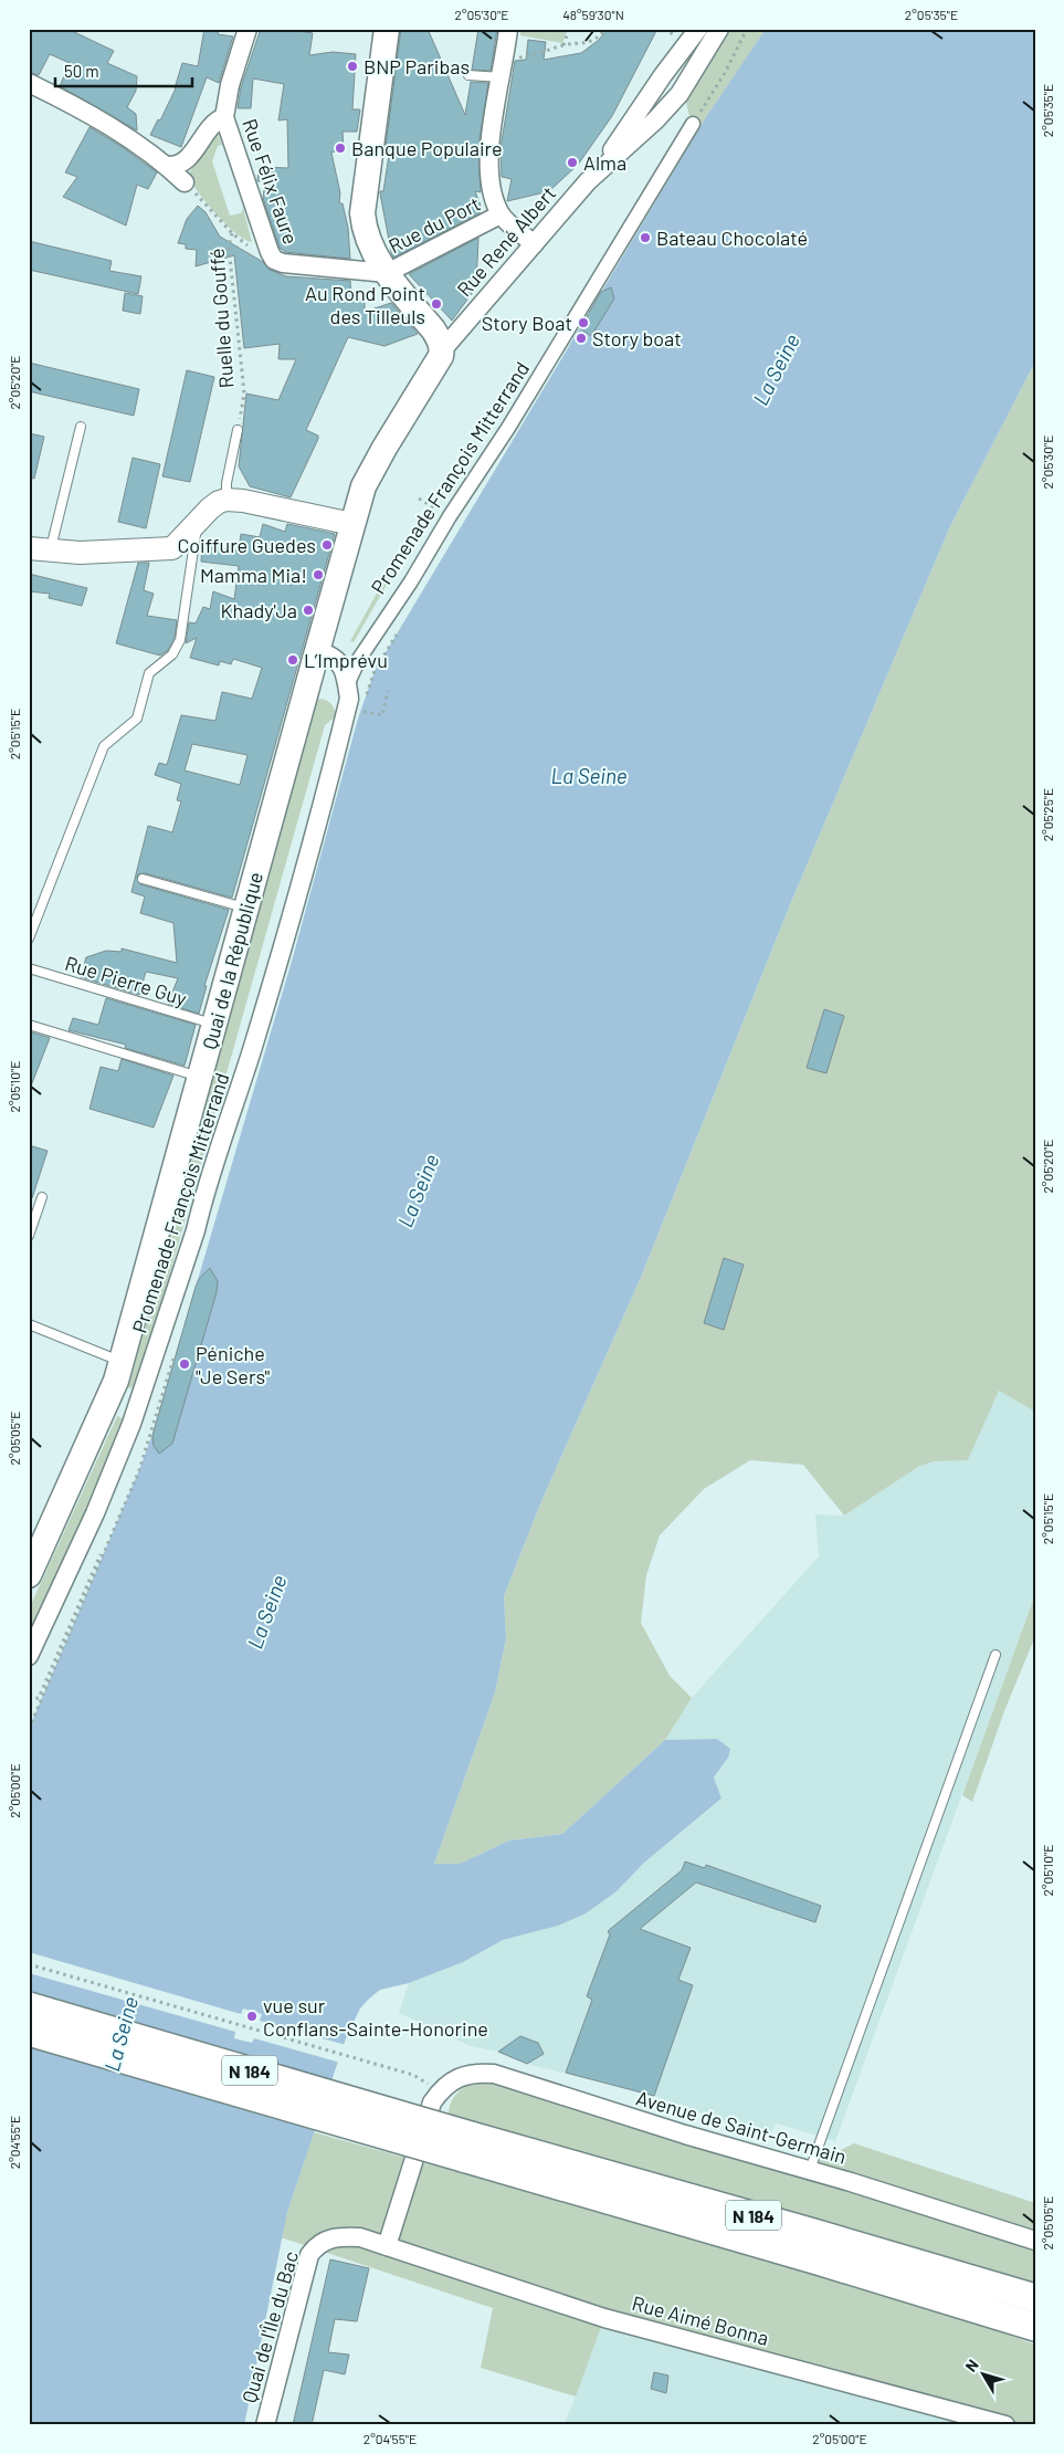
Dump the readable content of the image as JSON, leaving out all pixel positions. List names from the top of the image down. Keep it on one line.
{"streets":{"main road":["Quai de la République","N 184"],"street":["Rue Félix Faure","Rue du Port","Rue René Albert","Promenade François Mitterrand","Avenue de Saint-Germain","Rue Aimé Bonna","Quai de l'Île du Bac"],"lane":["Rue Pierre Guy"],"path":["Ruelle du Gouffé"]},"crossings":[["Rue Félix Faure","Rue du Port"],["Rue René Albert","Quai de la République"],["Promenade François Mitterrand","Quai de la République"],["Quai de la République","Rue Pierre Guy"],["Rue Aimé Bonna","Quai de l'Île du Bac"]],"water":["La Seine"],"places":["BNP Paribas","Banque Populaire","Alma","Bateau Chocolaté","Au Rond Point des Tilleuls","Story Boat","Story boat","Coiffure Guedes","Mamma Mia!","Khady'Ja","L’Imprévu","Péniche \"Je Sers\"","vue sur Conflans-Sainte-Honorine"],"scale_bar":"50 m","north":"top left","coordinates":["2°05'30\"E","48°59'30\"N","2°05'35\"E","2°05'20\"E","2°05'15\"E","2°05'25\"E","2°05'10\"E","2°05'05\"E","2°05'00\"E","2°04'55\"E"]}
